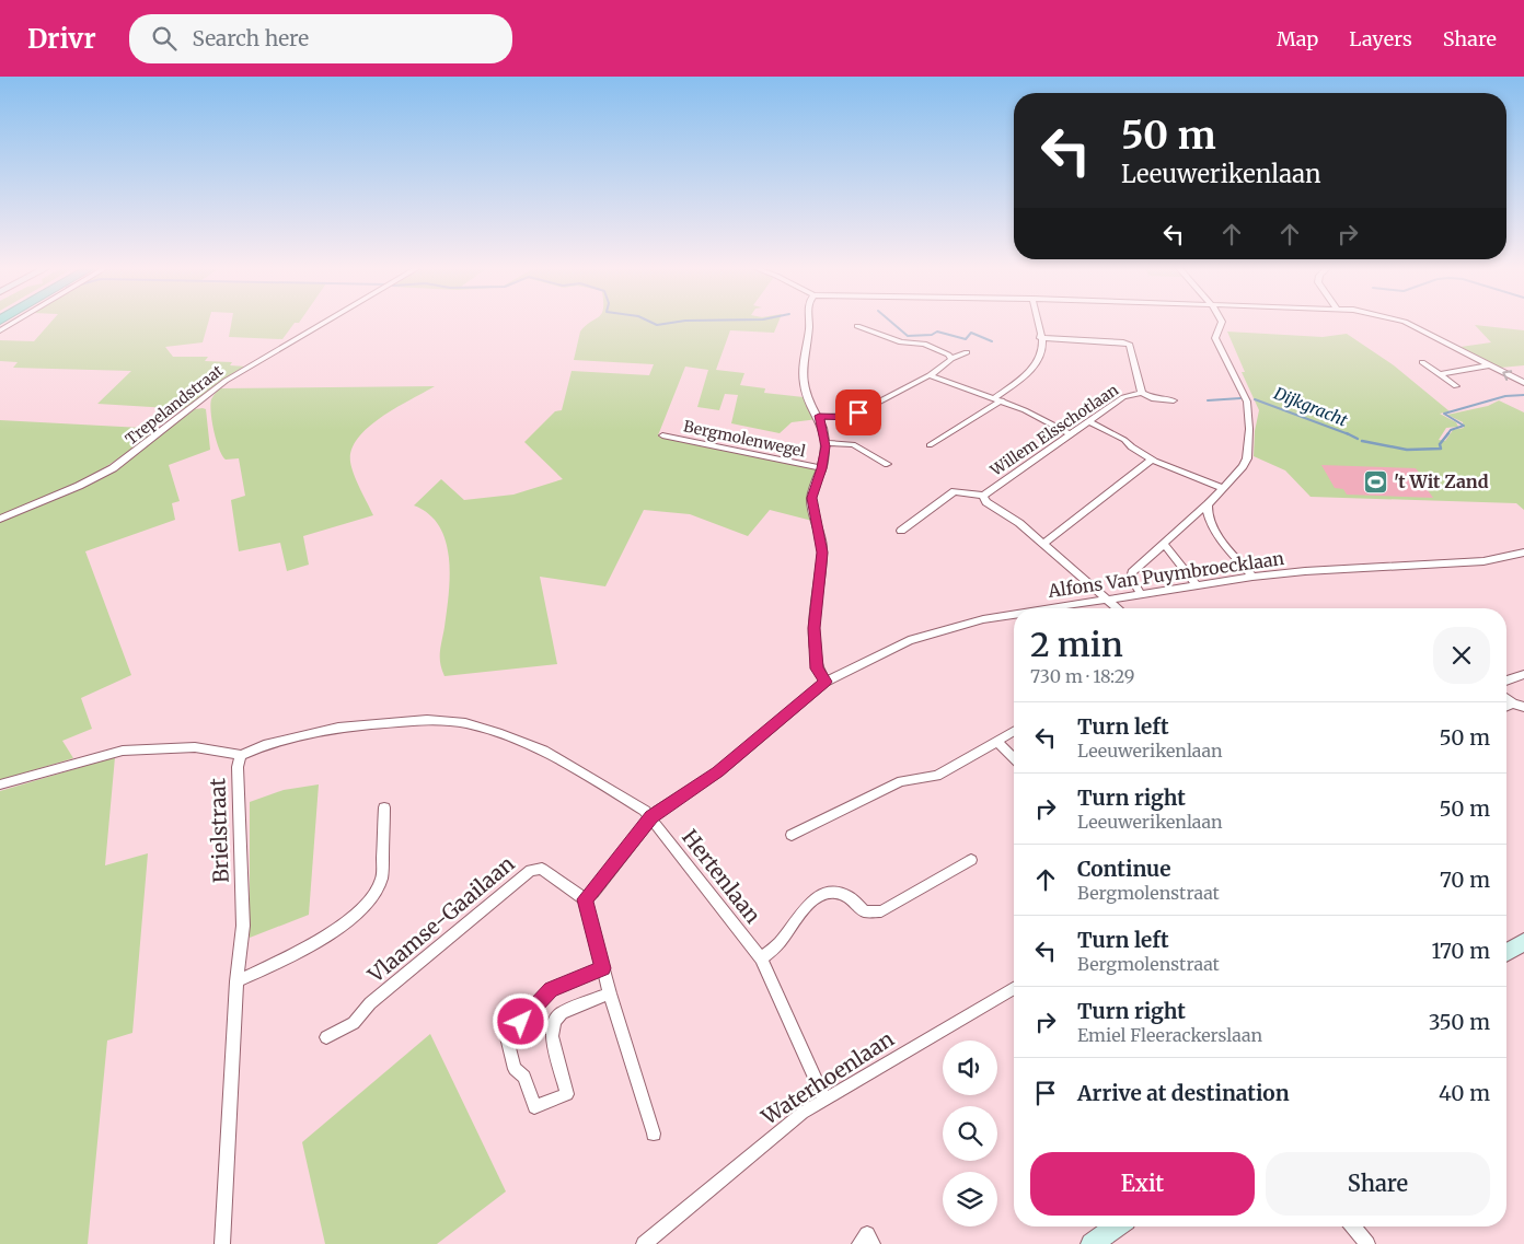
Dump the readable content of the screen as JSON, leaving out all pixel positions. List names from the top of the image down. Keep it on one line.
{"streets":{"street":["Trepelandstraat","Willem Elsschotlaan","Bergmolenwegel","Alfons Van Puymbroecklaan","Brielstraat","Hertenlaan","Vlaamse-Gaailaan","Waterhoenlaan"]},"crossings":[["Alfons Van Puymbroecklaan","Brielstraat"],["Alfons Van Puymbroecklaan","Hertenlaan"],["Brielstraat","Hertenlaan"],["Hertenlaan","Waterhoenlaan"]],"water":["Dijkgracht"],"places":{"sports":["'t Wit Zand"]},"page":{"header":"Drivr","search":"Search here","nav":["Map","Layers","Share"],"turn":["50 m","Leeuwerikenlaan"],"heading":["2 min","730 m · 18:29"],"list":[{"name":"Turn left","note":"Leeuwerikenlaan","value":"50 m"},{"name":"Turn right","note":"Leeuwerikenlaan","value":"50 m"},{"name":"Continue","note":"Bergmolenstraat","value":"70 m"},{"name":"Turn left","note":"Bergmolenstraat","value":"170 m"},{"name":"Turn right","note":"Emiel Fleerackerslaan","value":"350 m"},{"name":"Arrive at destination","value":"40 m"}],"buttons":["Exit","Share"]}}
